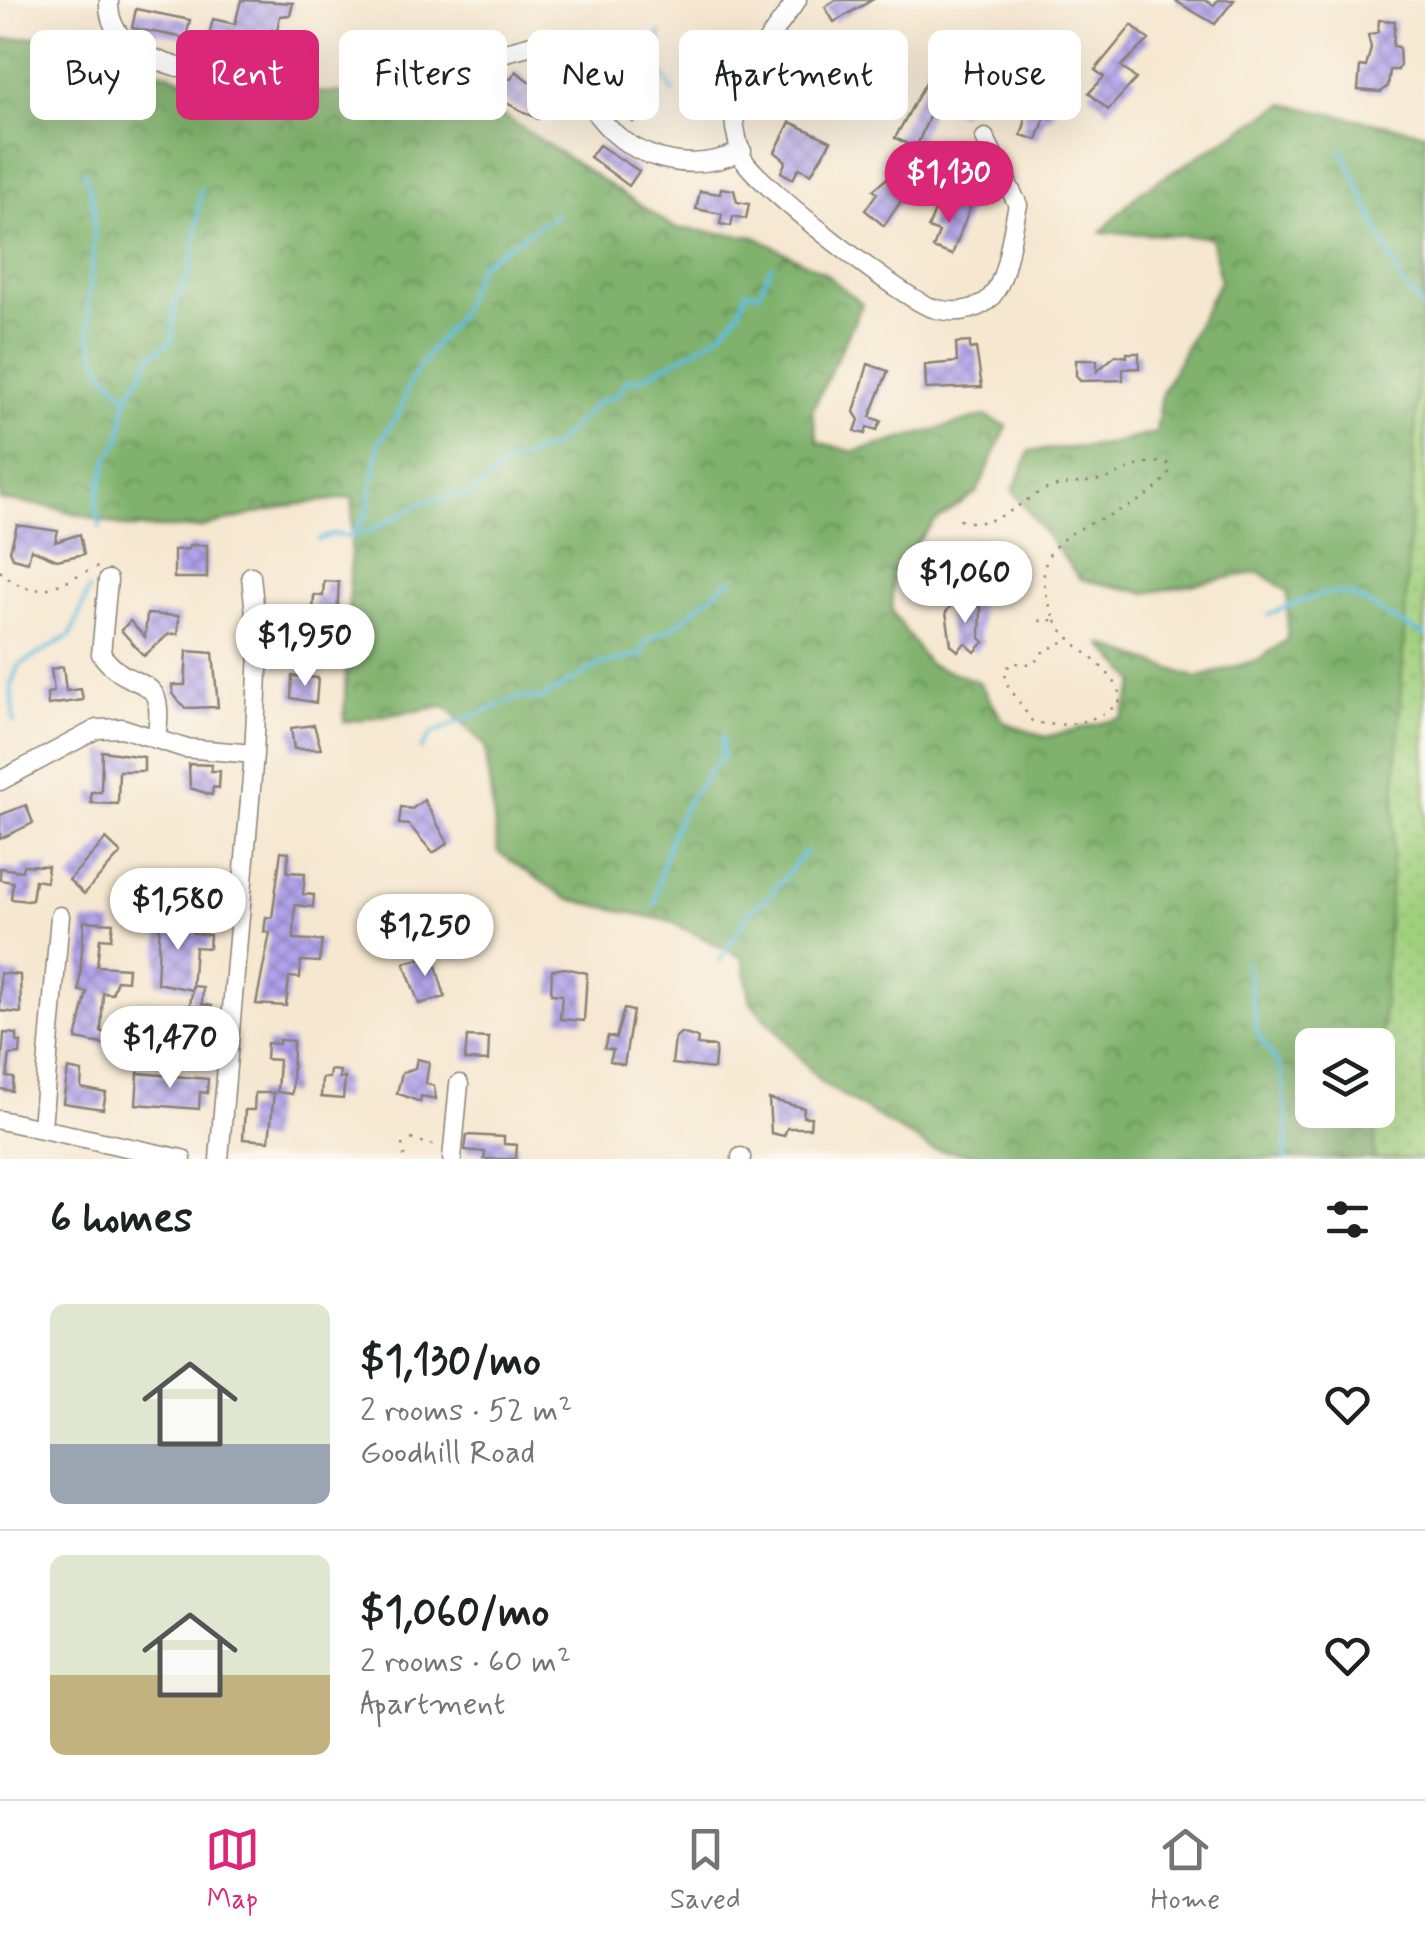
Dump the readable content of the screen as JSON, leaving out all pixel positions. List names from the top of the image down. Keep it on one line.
{"page":{"chip":["Buy","Rent","Filters","New","Apartment","House"],"price":["$1,130","$1,060","$1,950","$1,580","$1,250","$1,470"],"heading":"6 homes","list":[{"name":"$1,130/mo","note":"2 rooms · 52 m² · Goodhill Road"},{"name":"$1,060/mo","note":"2 rooms · 60 m² · Apartment"}],"tabs":["Map","Saved","Home"]}}
